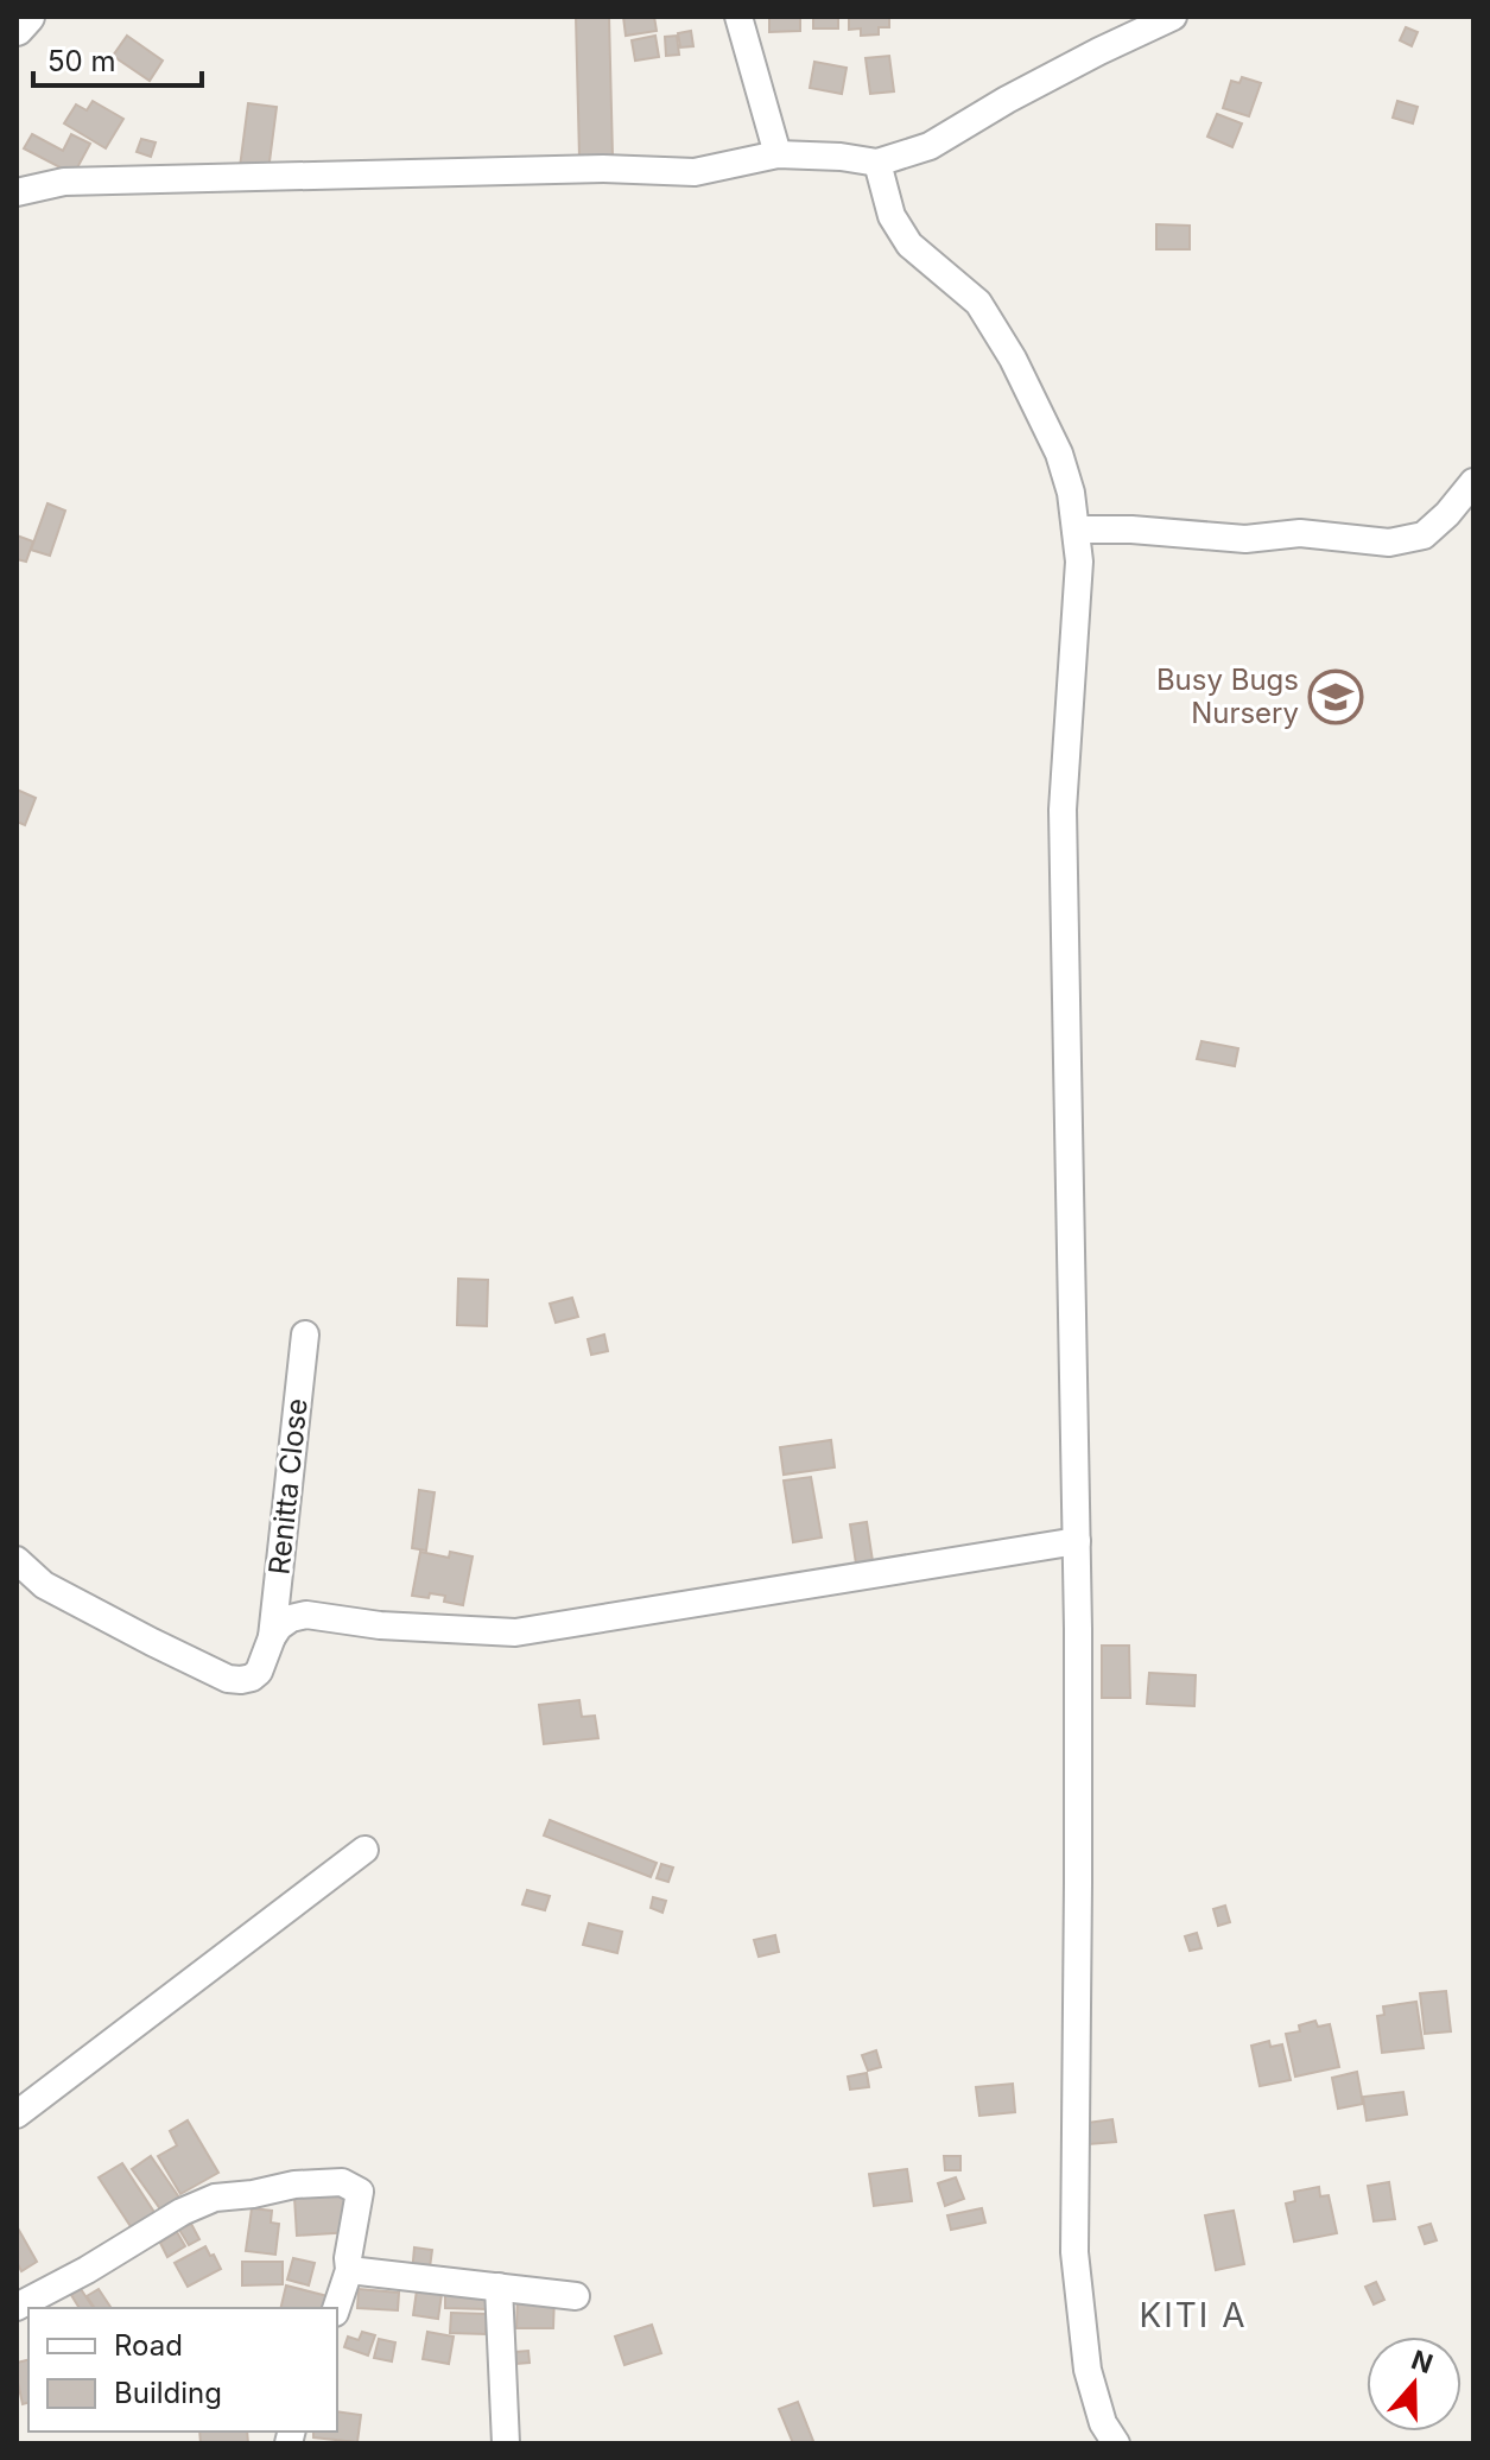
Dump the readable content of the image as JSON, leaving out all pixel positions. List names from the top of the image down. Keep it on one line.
{"streets":{"street":["Renitta Close"]},"districts":["KITI A"],"places":{"school or university":["Busy Bugs Nursery"]},"legend":["Road","Building"],"scale_bar":"50 m","north":"top"}
